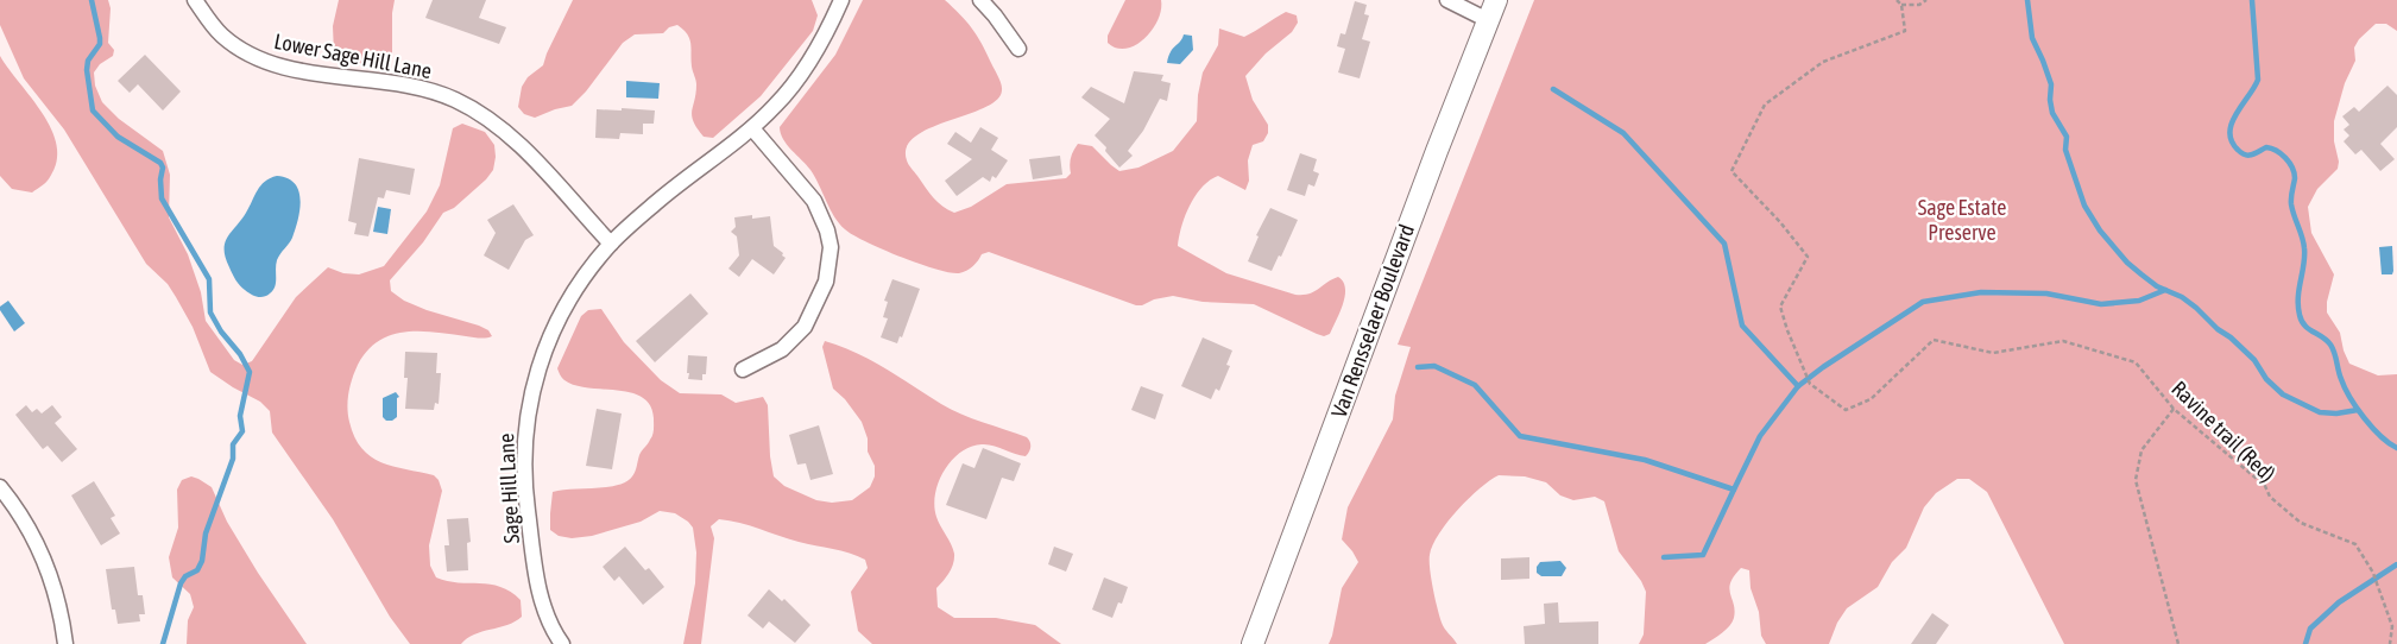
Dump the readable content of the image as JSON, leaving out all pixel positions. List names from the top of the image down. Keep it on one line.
{"streets":{"main road":["Van Rensselaer Boulevard"],"street":["Lower Sage Hill Lane","Sage Hill Lane"],"path":["Ravine trail (Red)"]},"crossings":[["Lower Sage Hill Lane","Sage Hill Lane"]],"parks":["Sage Estate Preserve"]}
